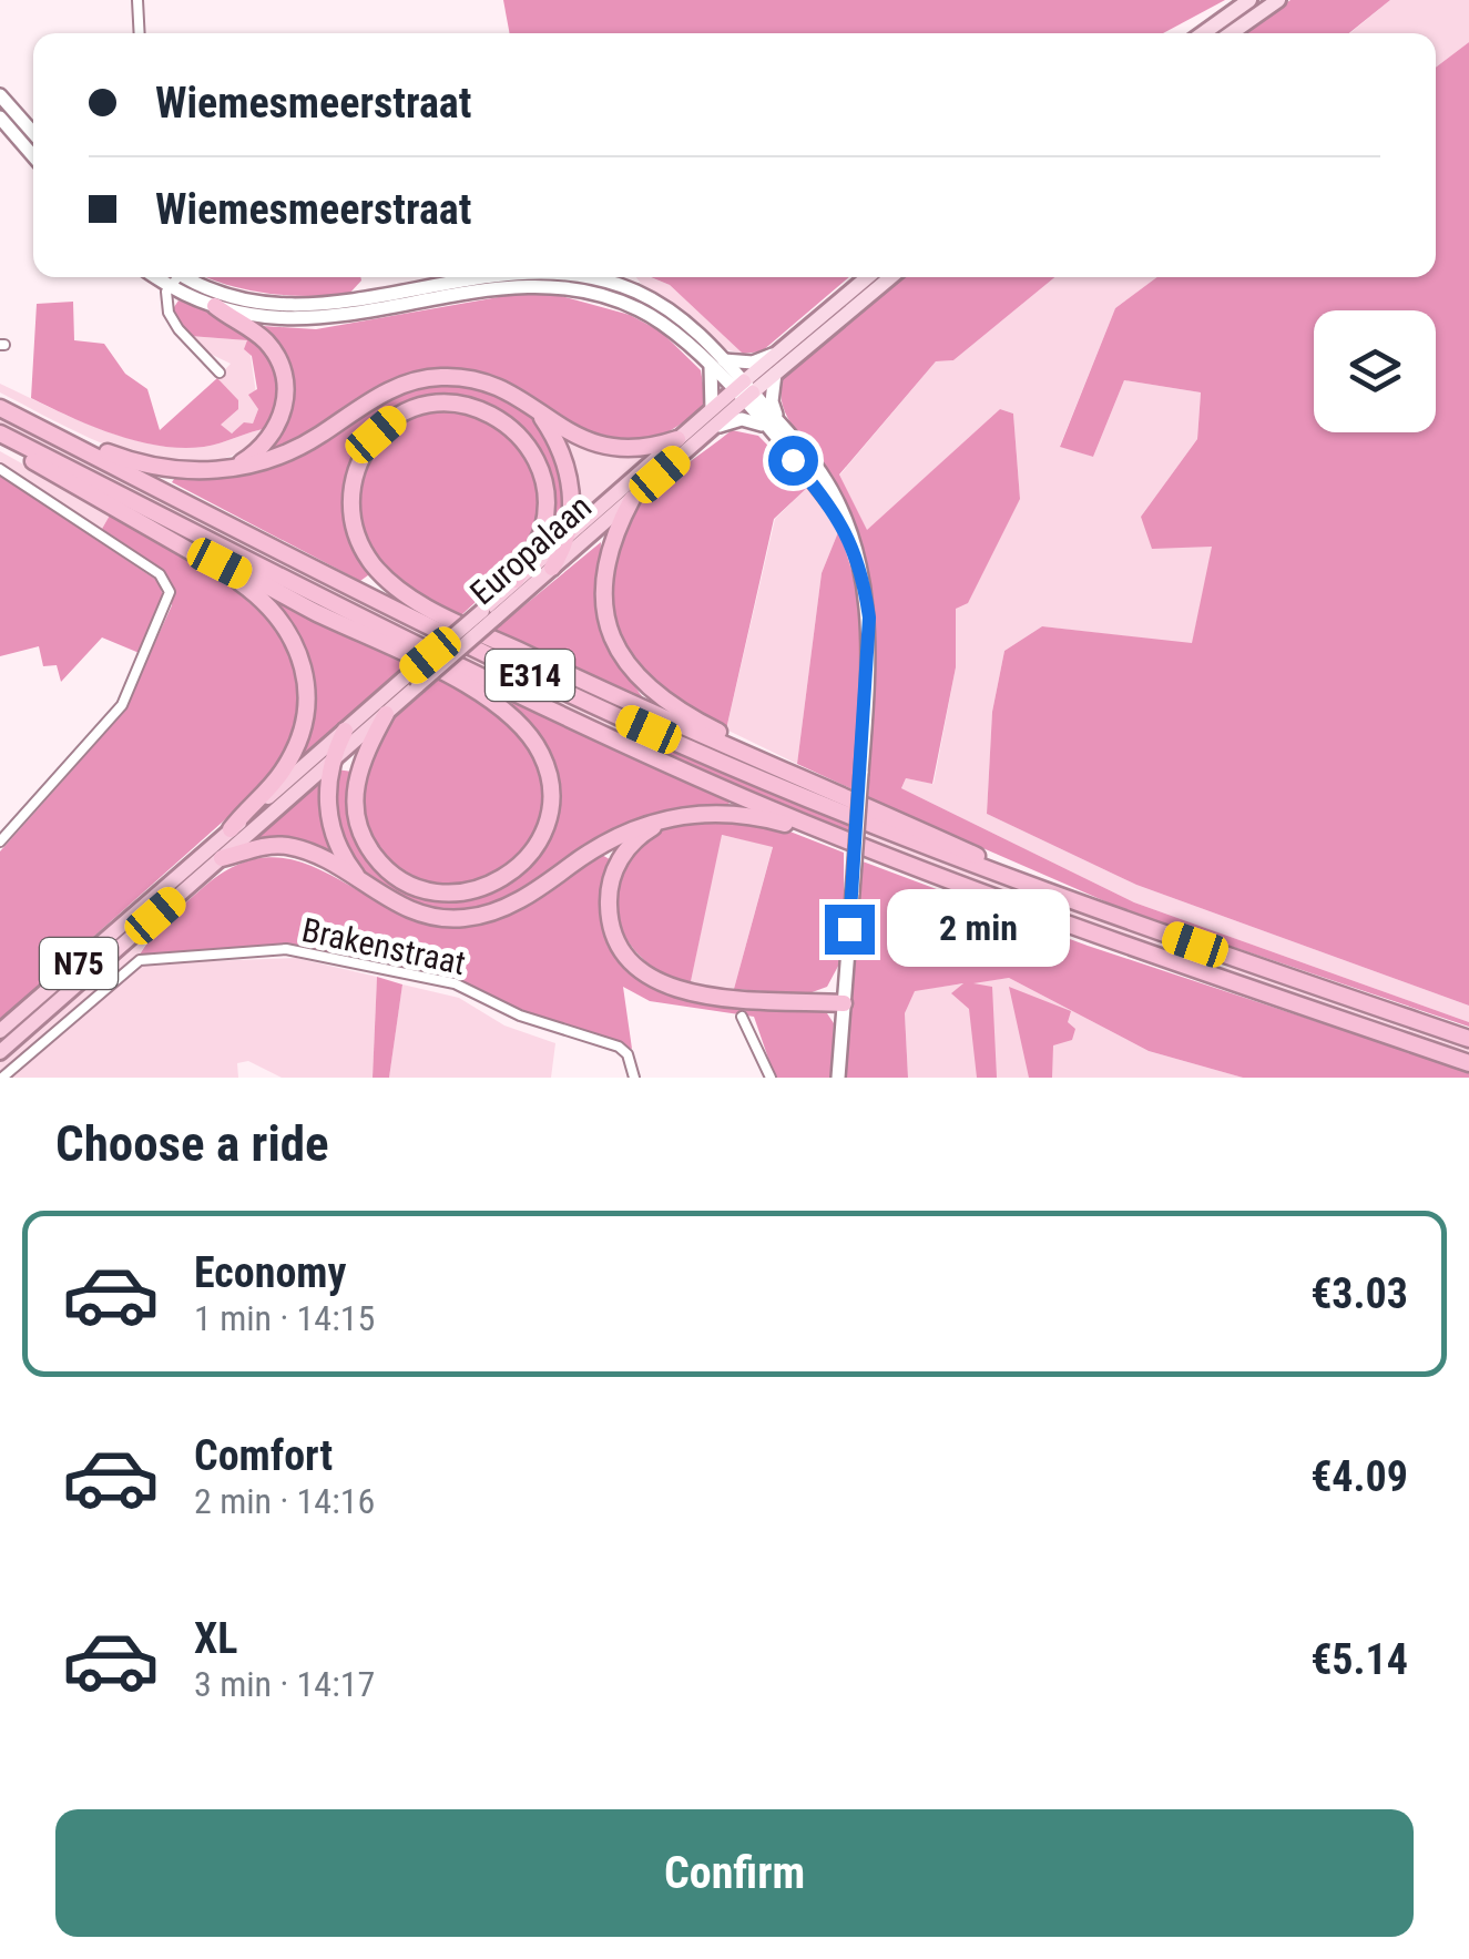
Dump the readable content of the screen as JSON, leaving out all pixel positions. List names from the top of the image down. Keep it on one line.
{"streets":{"highway":["Europalaan","E314","N75"],"street":["Brakenstraat"]},"page":{"banner":["Wiemesmeerstraat","Wiemesmeerstraat"],"bubble":"2 min","heading":"Choose a ride","list":[{"name":"Economy","note":"1 min · 14:15","value":"€3.03"},{"name":"Comfort","note":"2 min · 14:16","value":"€4.09"},{"name":"XL","note":"3 min · 14:17","value":"€5.14"}],"buttons":"Confirm"}}
